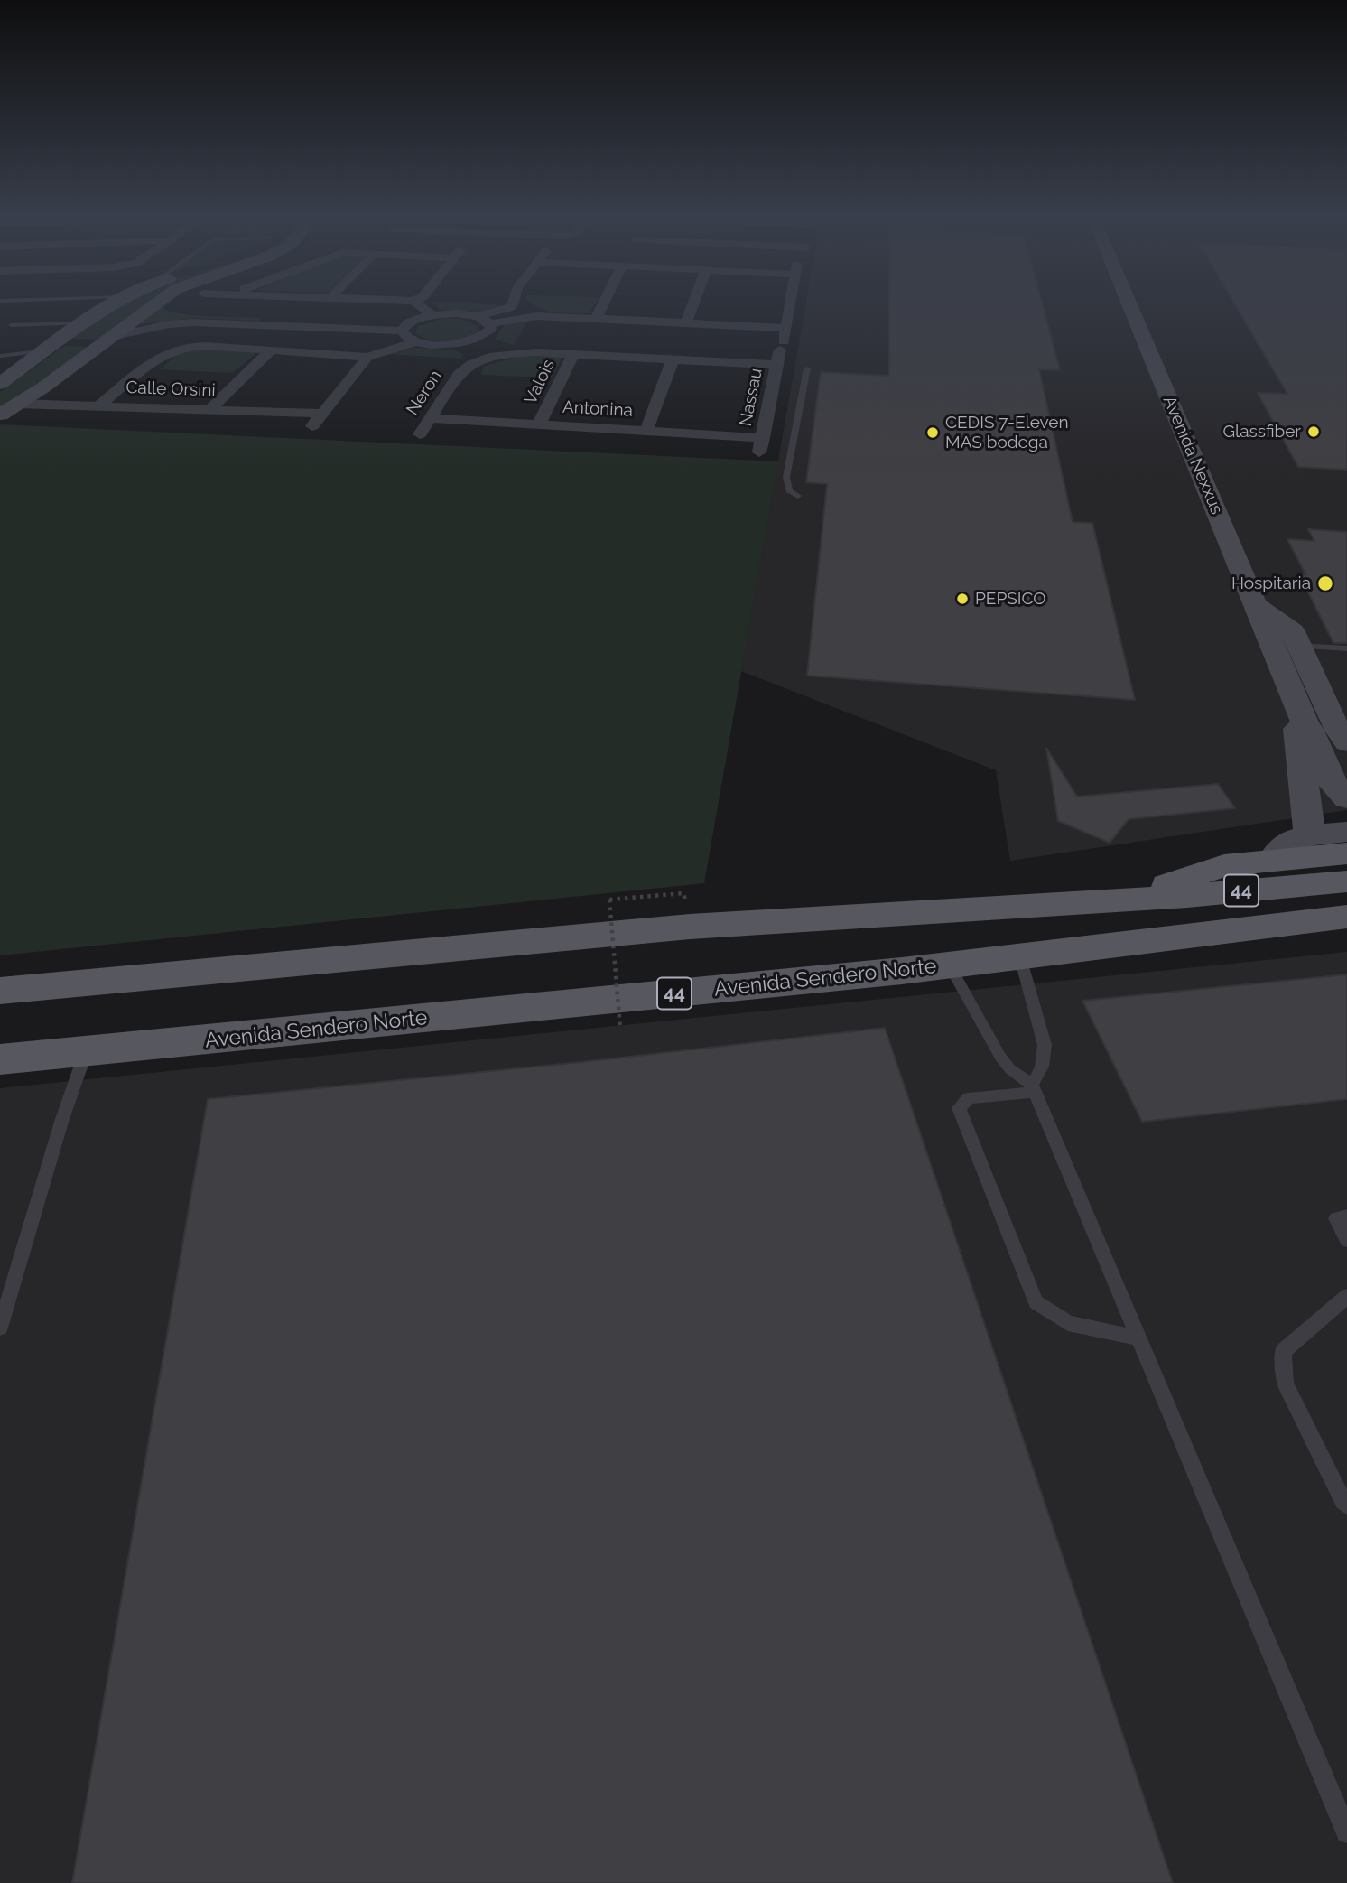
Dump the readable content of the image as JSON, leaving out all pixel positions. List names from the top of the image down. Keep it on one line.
{"streets":{"main road":["44","Avenida Sendero Norte"],"street":["Valois","Calle Orsini","Neron","Nassau","Antonina","Avenida Nexxus"]},"crossings":[["Valois","Antonina"],["Neron","Antonina"],["Nassau","Antonina"]],"places":["Glassfiber","CEDIS 7-Eleven MAS bodega","Hospitaria","PEPSICO"]}
